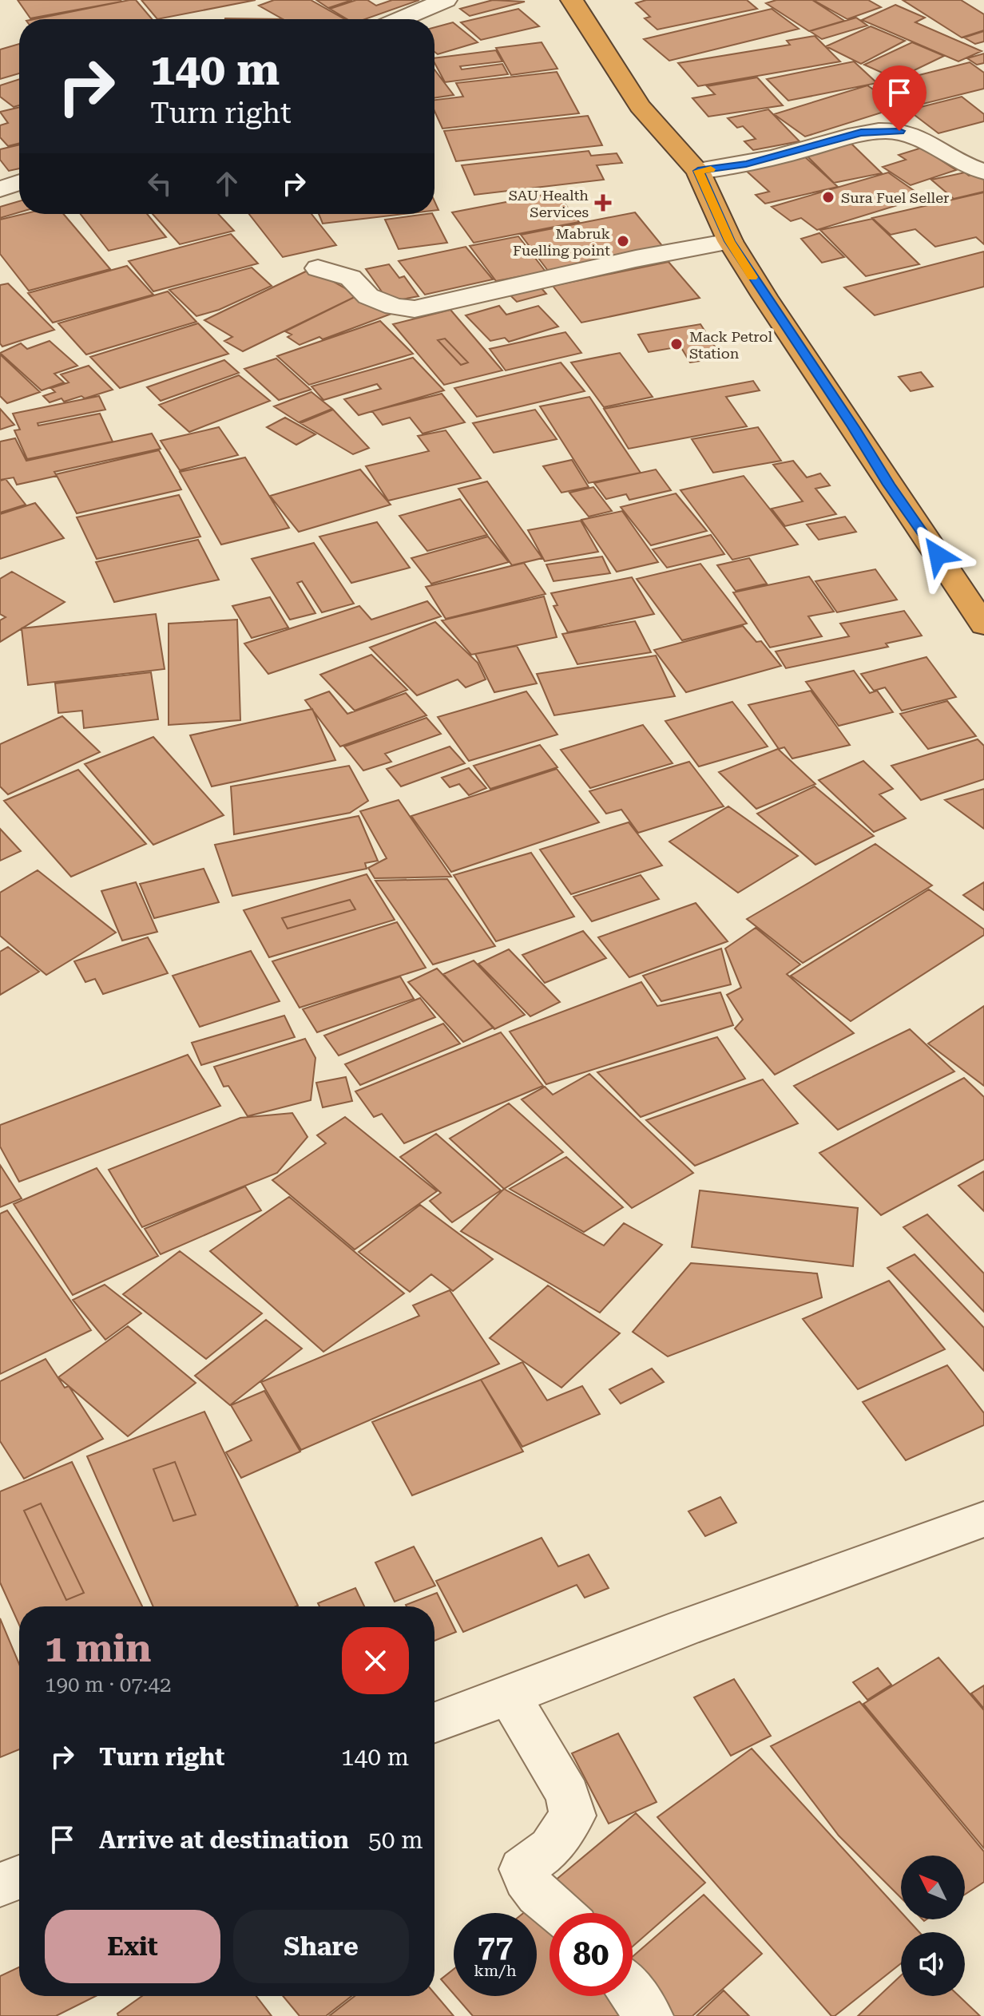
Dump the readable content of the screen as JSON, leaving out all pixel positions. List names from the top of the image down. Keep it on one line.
{"places":{"other":["Sura Fuel Seller","Mabruk Fuelling point","Mack Petrol Station"],"health":["SAU Health Services"]},"north":"top left","page":{"turn":["140 m","Turn right"],"heading":["1 min","190 m · 07:42"],"list":[{"name":"Turn right","value":"140 m"},{"name":"Arrive at destination","value":"50 m"}],"buttons":["Exit","Share"],"speed":"77 km/h","limit":"80"}}
